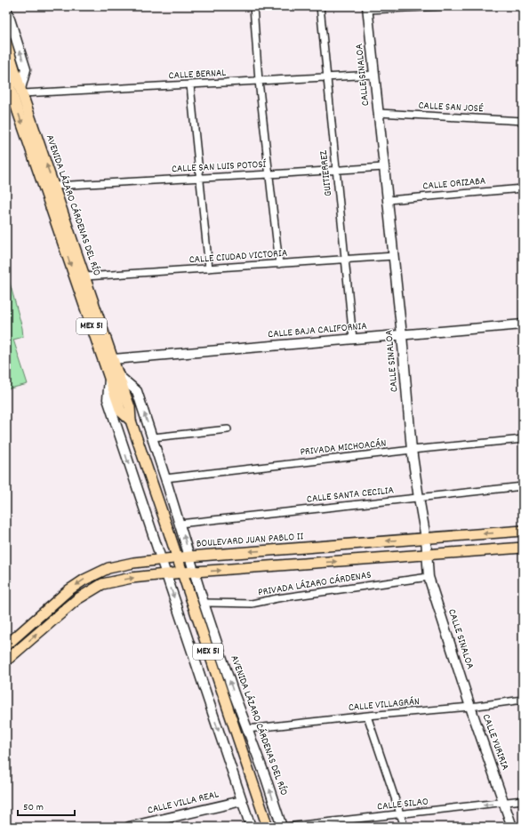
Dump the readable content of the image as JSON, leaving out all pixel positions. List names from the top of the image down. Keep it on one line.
{"streets":{"main road":["AVENIDA LÁZARO CÁRDENAS DEL RÍO","MEX 51","BOULEVARD JUAN PABLO II"],"street":["CALLE BERNAL","CALLE SINALOA","CALLE SAN JOSÉ","CALLE SAN LUIS POTOSÍ","GUITIERREZ","CALLE ORIZABA","CALLE CIUDAD VICTORIA","CALLE BAJA CALIFORNIA","PRIVADA MICHOACÁN","CALLE SANTA CECILIA","PRIVADA LÁZARO CÁRDENAS","CALLE VILLAGRÁN","CALLE YURIRIA","CALLE VILLA REAL","CALLE SILAO"]},"crossings":[["CALLE BERNAL","CALLE SINALOA"],["CALLE BERNAL","GUITIERREZ"],["CALLE BERNAL","AVENIDA LÁZARO CÁRDENAS DEL RÍO"],["CALLE SINALOA","CALLE SAN JOSÉ"],["CALLE SINALOA","CALLE SAN LUIS POTOSÍ"],["CALLE SINALOA","CALLE ORIZABA"],["CALLE SINALOA","CALLE CIUDAD VICTORIA"],["CALLE SINALOA","CALLE BAJA CALIFORNIA"],["CALLE SINALOA","PRIVADA MICHOACÁN"],["CALLE SINALOA","CALLE SANTA CECILIA"],["CALLE SINALOA","BOULEVARD JUAN PABLO II"],["CALLE SINALOA","PRIVADA LÁZARO CÁRDENAS"],["CALLE SINALOA","CALLE VILLAGRÁN"],["CALLE SINALOA","CALLE YURIRIA"],["CALLE SAN LUIS POTOSÍ","GUITIERREZ"],["CALLE SAN LUIS POTOSÍ","AVENIDA LÁZARO CÁRDENAS DEL RÍO"],["GUITIERREZ","CALLE CIUDAD VICTORIA"],["GUITIERREZ","CALLE BAJA CALIFORNIA"],["AVENIDA LÁZARO CÁRDENAS DEL RÍO","CALLE CIUDAD VICTORIA"],["AVENIDA LÁZARO CÁRDENAS DEL RÍO","CALLE BAJA CALIFORNIA"],["AVENIDA LÁZARO CÁRDENAS DEL RÍO","PRIVADA MICHOACÁN"],["AVENIDA LÁZARO CÁRDENAS DEL RÍO","CALLE SANTA CECILIA"],["AVENIDA LÁZARO CÁRDENAS DEL RÍO","BOULEVARD JUAN PABLO II"],["AVENIDA LÁZARO CÁRDENAS DEL RÍO","PRIVADA LÁZARO CÁRDENAS"],["AVENIDA LÁZARO CÁRDENAS DEL RÍO","CALLE VILLAGRÁN"],["AVENIDA LÁZARO CÁRDENAS DEL RÍO","CALLE VILLA REAL"],["CALLE VILLAGRÁN","CALLE YURIRIA"],["CALLE YURIRIA","CALLE SILAO"]],"one_way":["CALLE SILAO"],"scale_bar":"50 m"}
